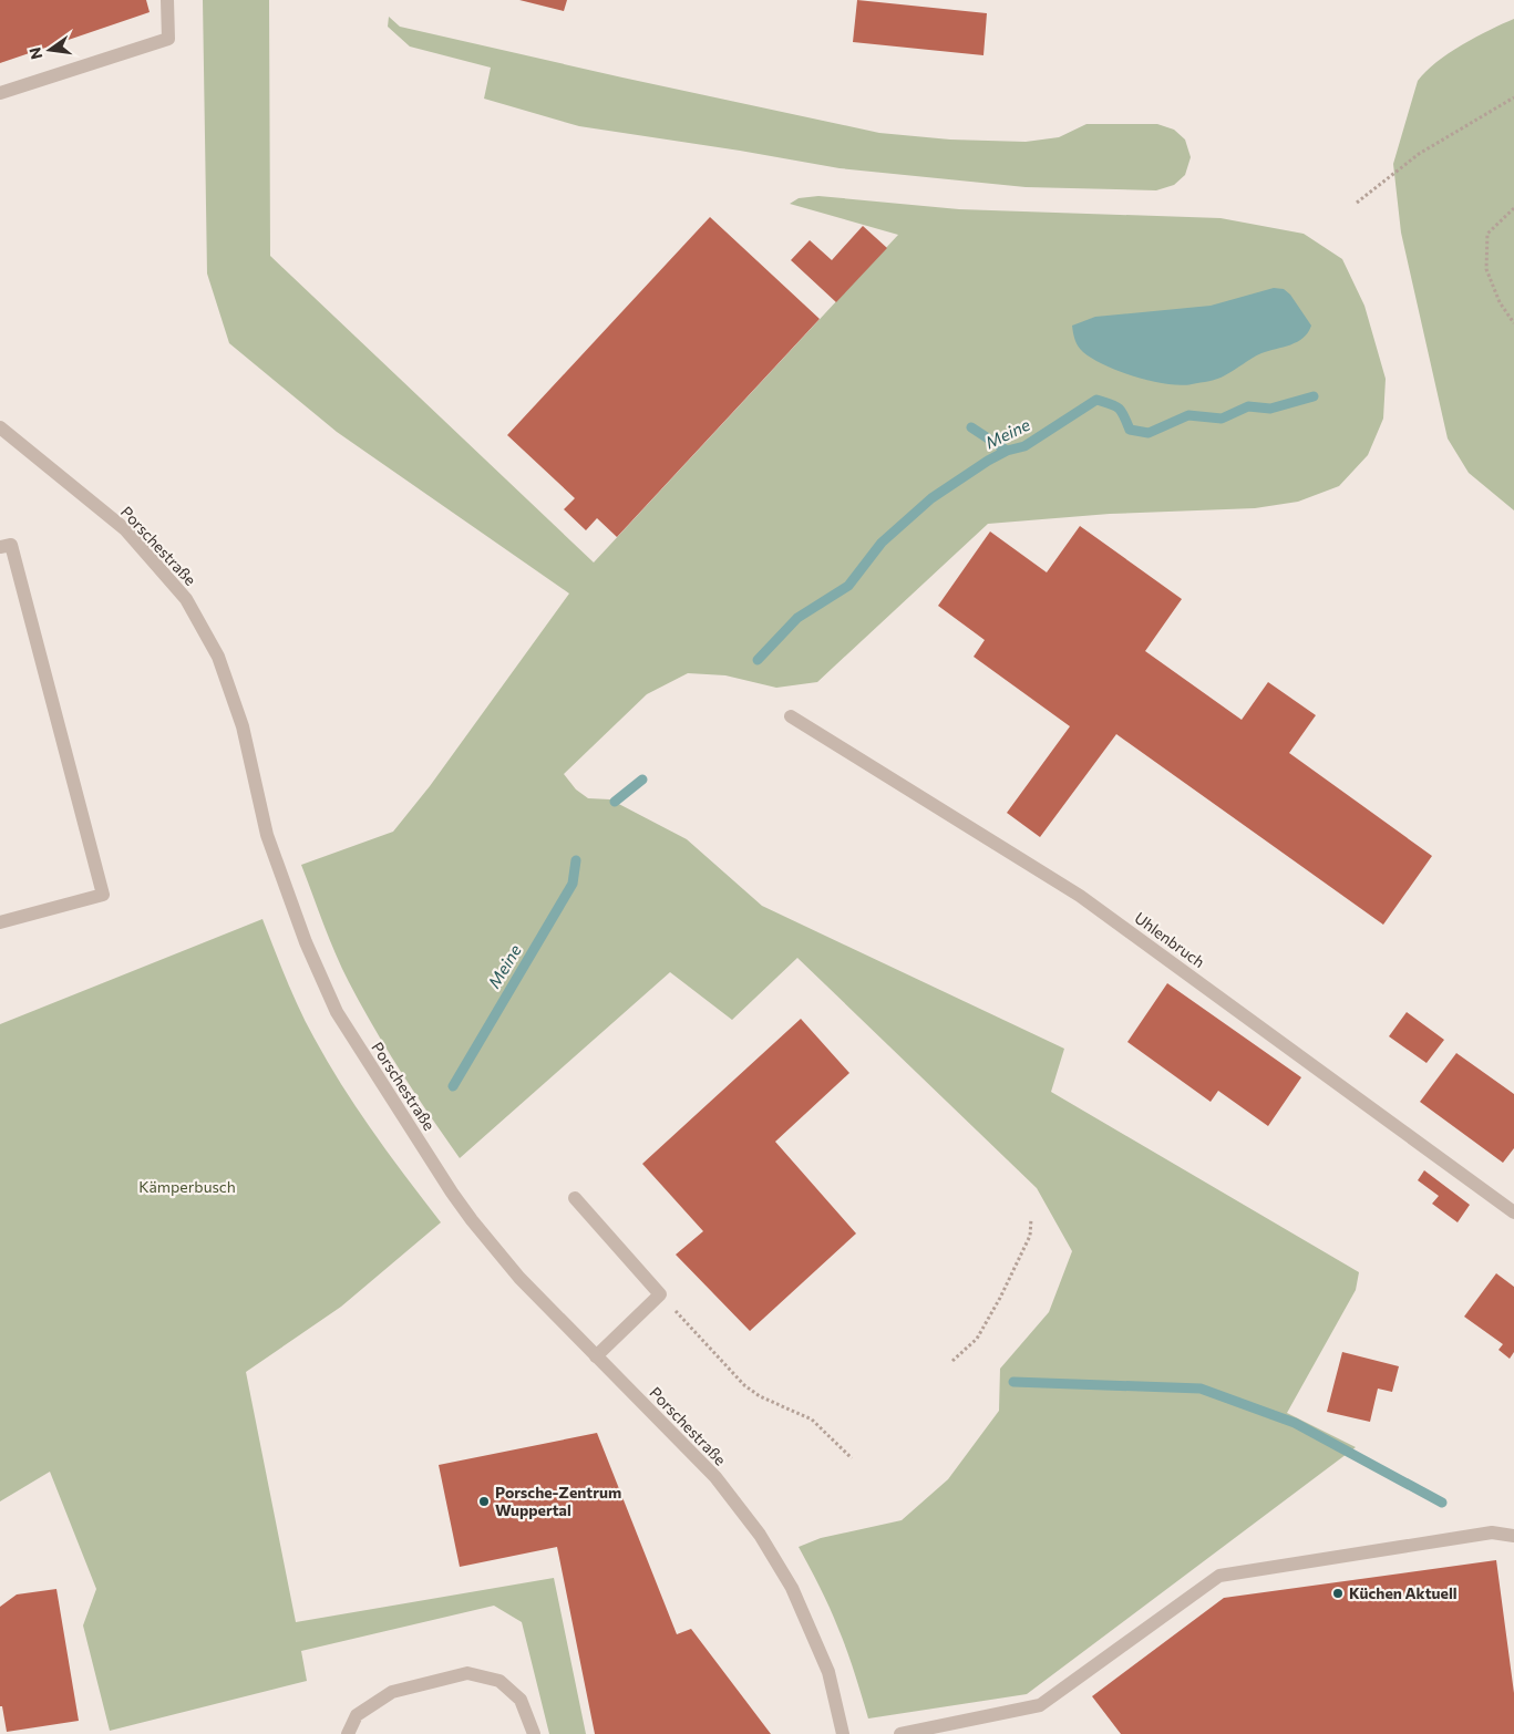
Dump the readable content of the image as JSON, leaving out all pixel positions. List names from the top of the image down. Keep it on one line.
{"streets":{"street":["Porschestraße","Uhlenbruch"]},"water":["Meine"],"parks":["Kämperbusch"],"places":["Porsche-Zentrum Wuppertal","Küchen Aktuell"],"north":"left"}
